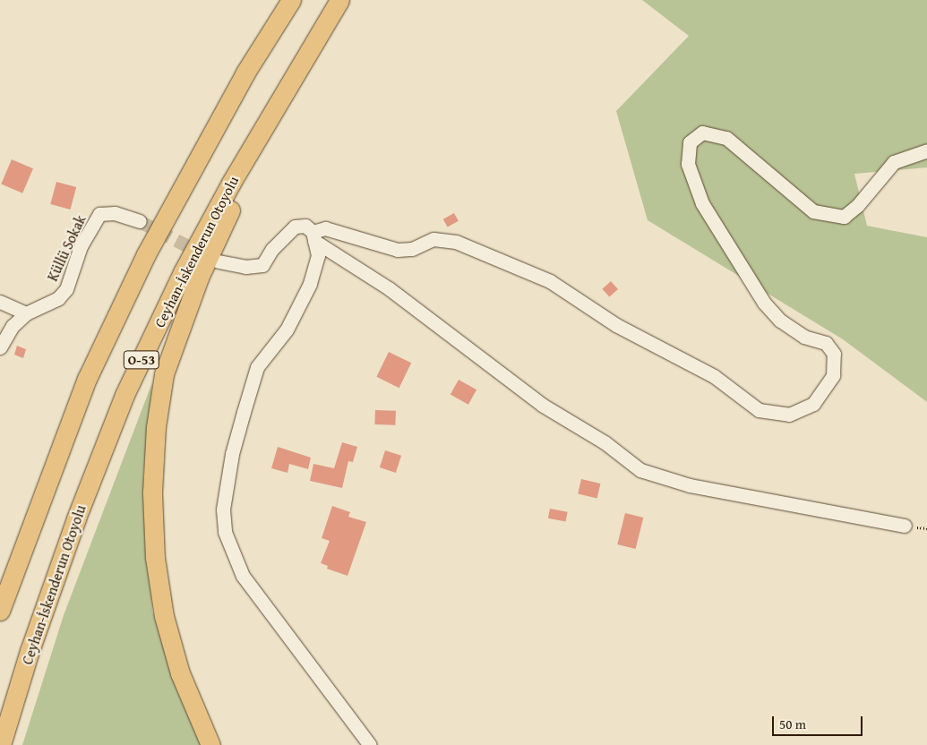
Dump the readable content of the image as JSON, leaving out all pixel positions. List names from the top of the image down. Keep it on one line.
{"streets":{"highway":["Ceyhan-İskenderun Otoyolu","O-53"],"street":["Küllü Sokak"]},"scale_bar":"50 m"}
